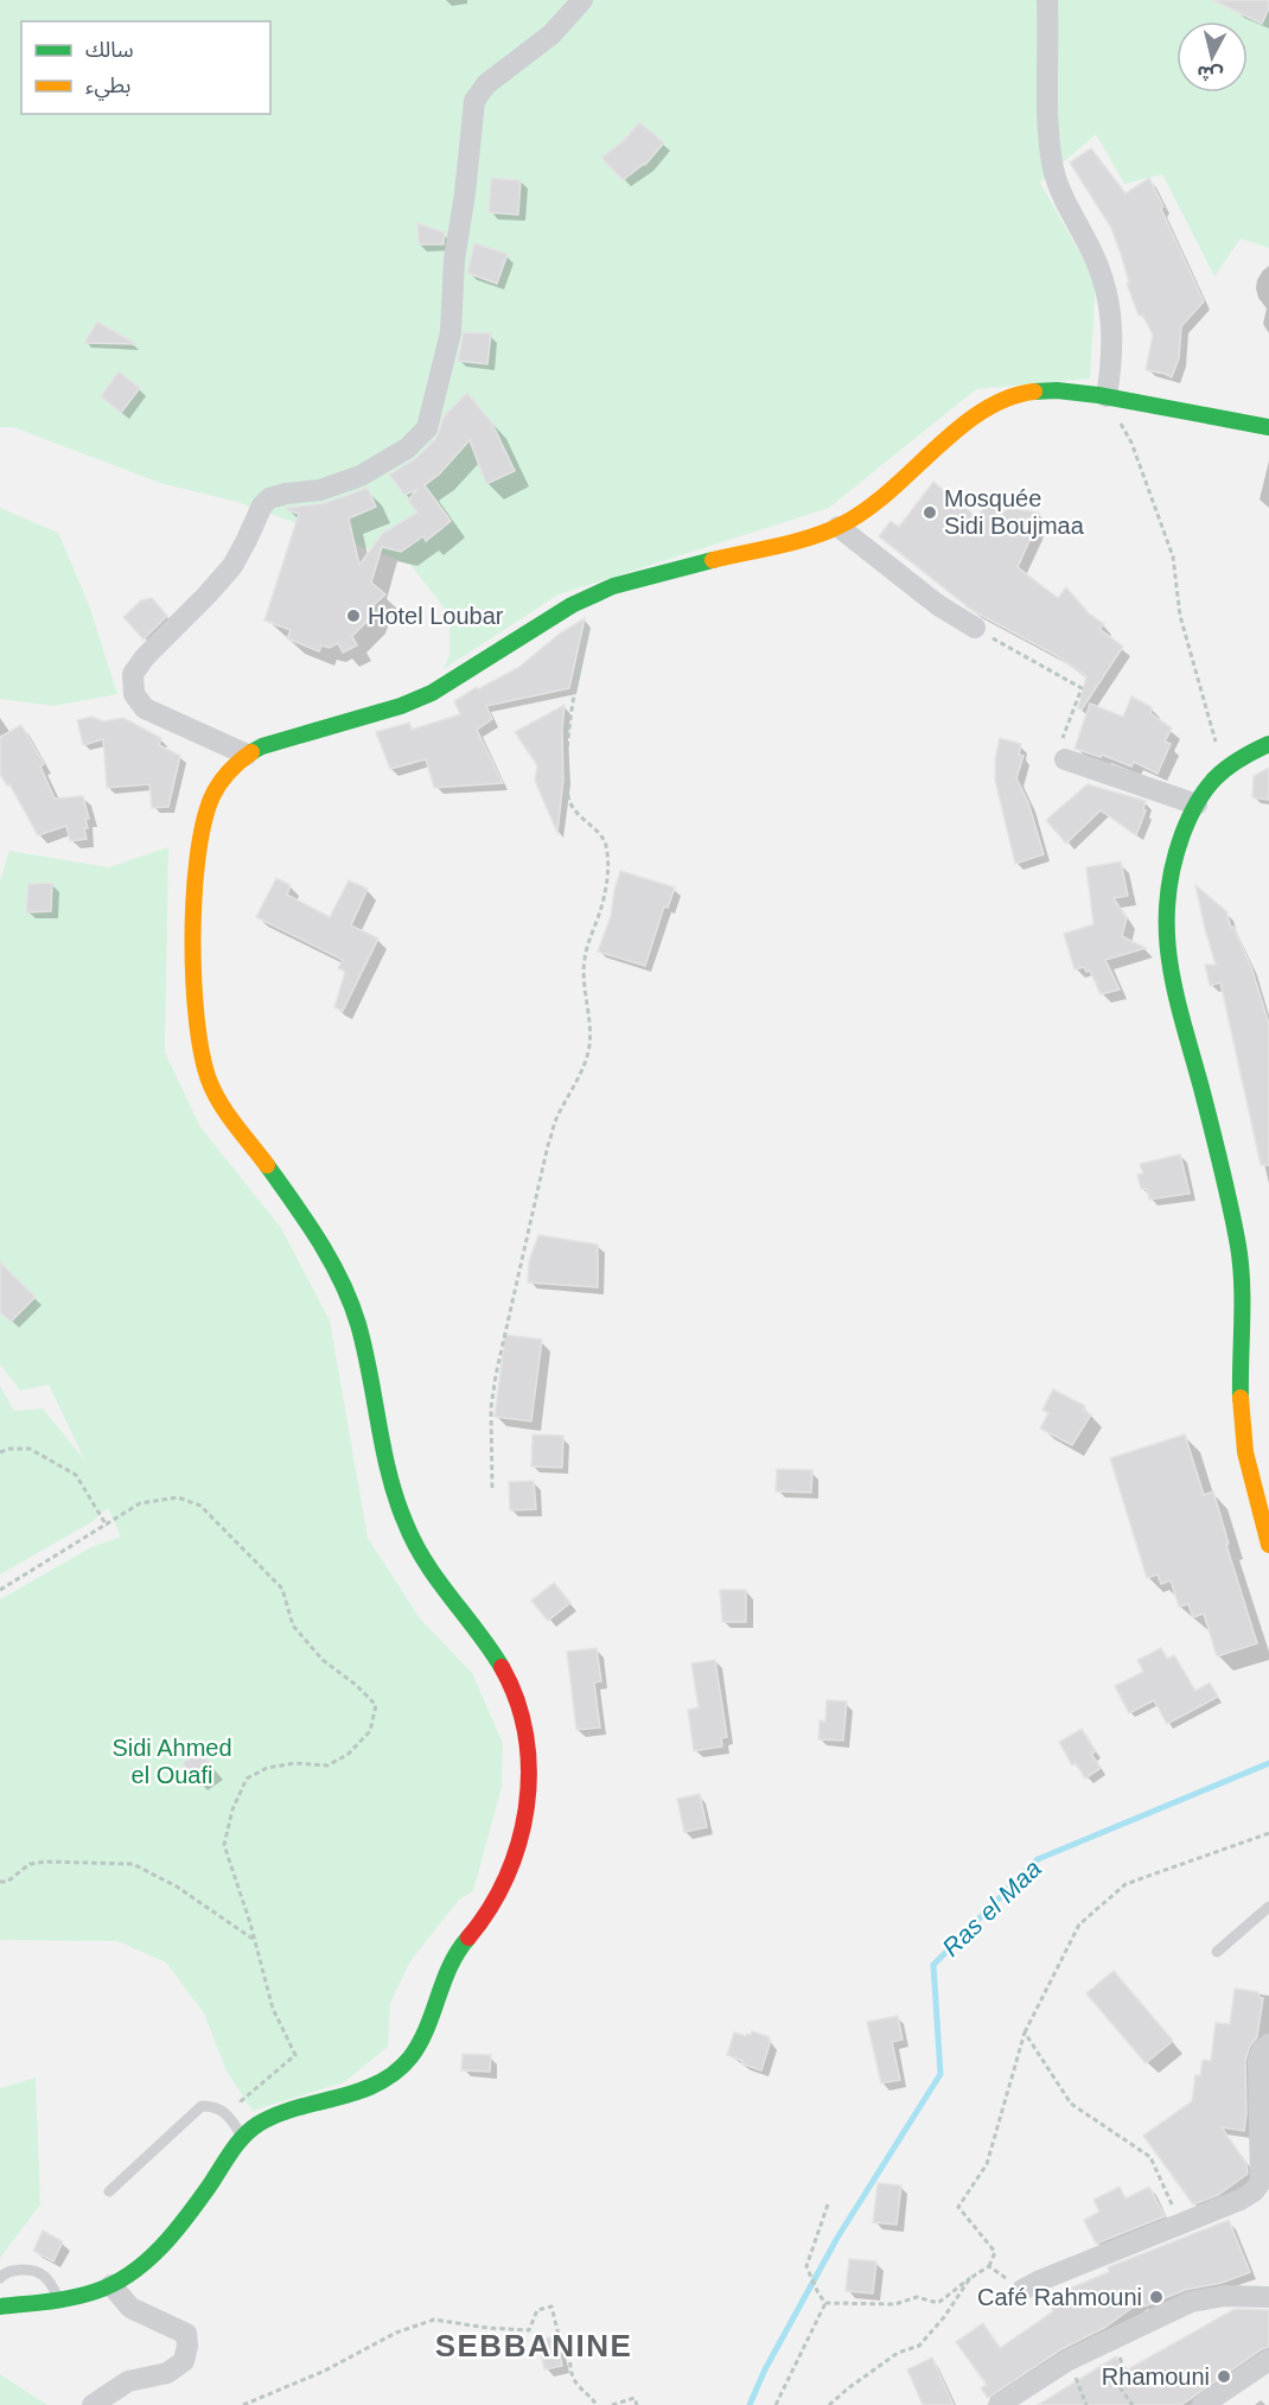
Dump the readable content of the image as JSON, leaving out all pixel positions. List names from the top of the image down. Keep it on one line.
{"districts":["SEBBANINE"],"water":["Ras el Maa"],"parks":["Sidi Ahmed el Ouafi"],"places":["Mosquée Sidi Boujmaa","Hotel Loubar","Café Rahmouni","Rhamouni"],"legend":["سالك","بطيء"],"north":"bottom"}
